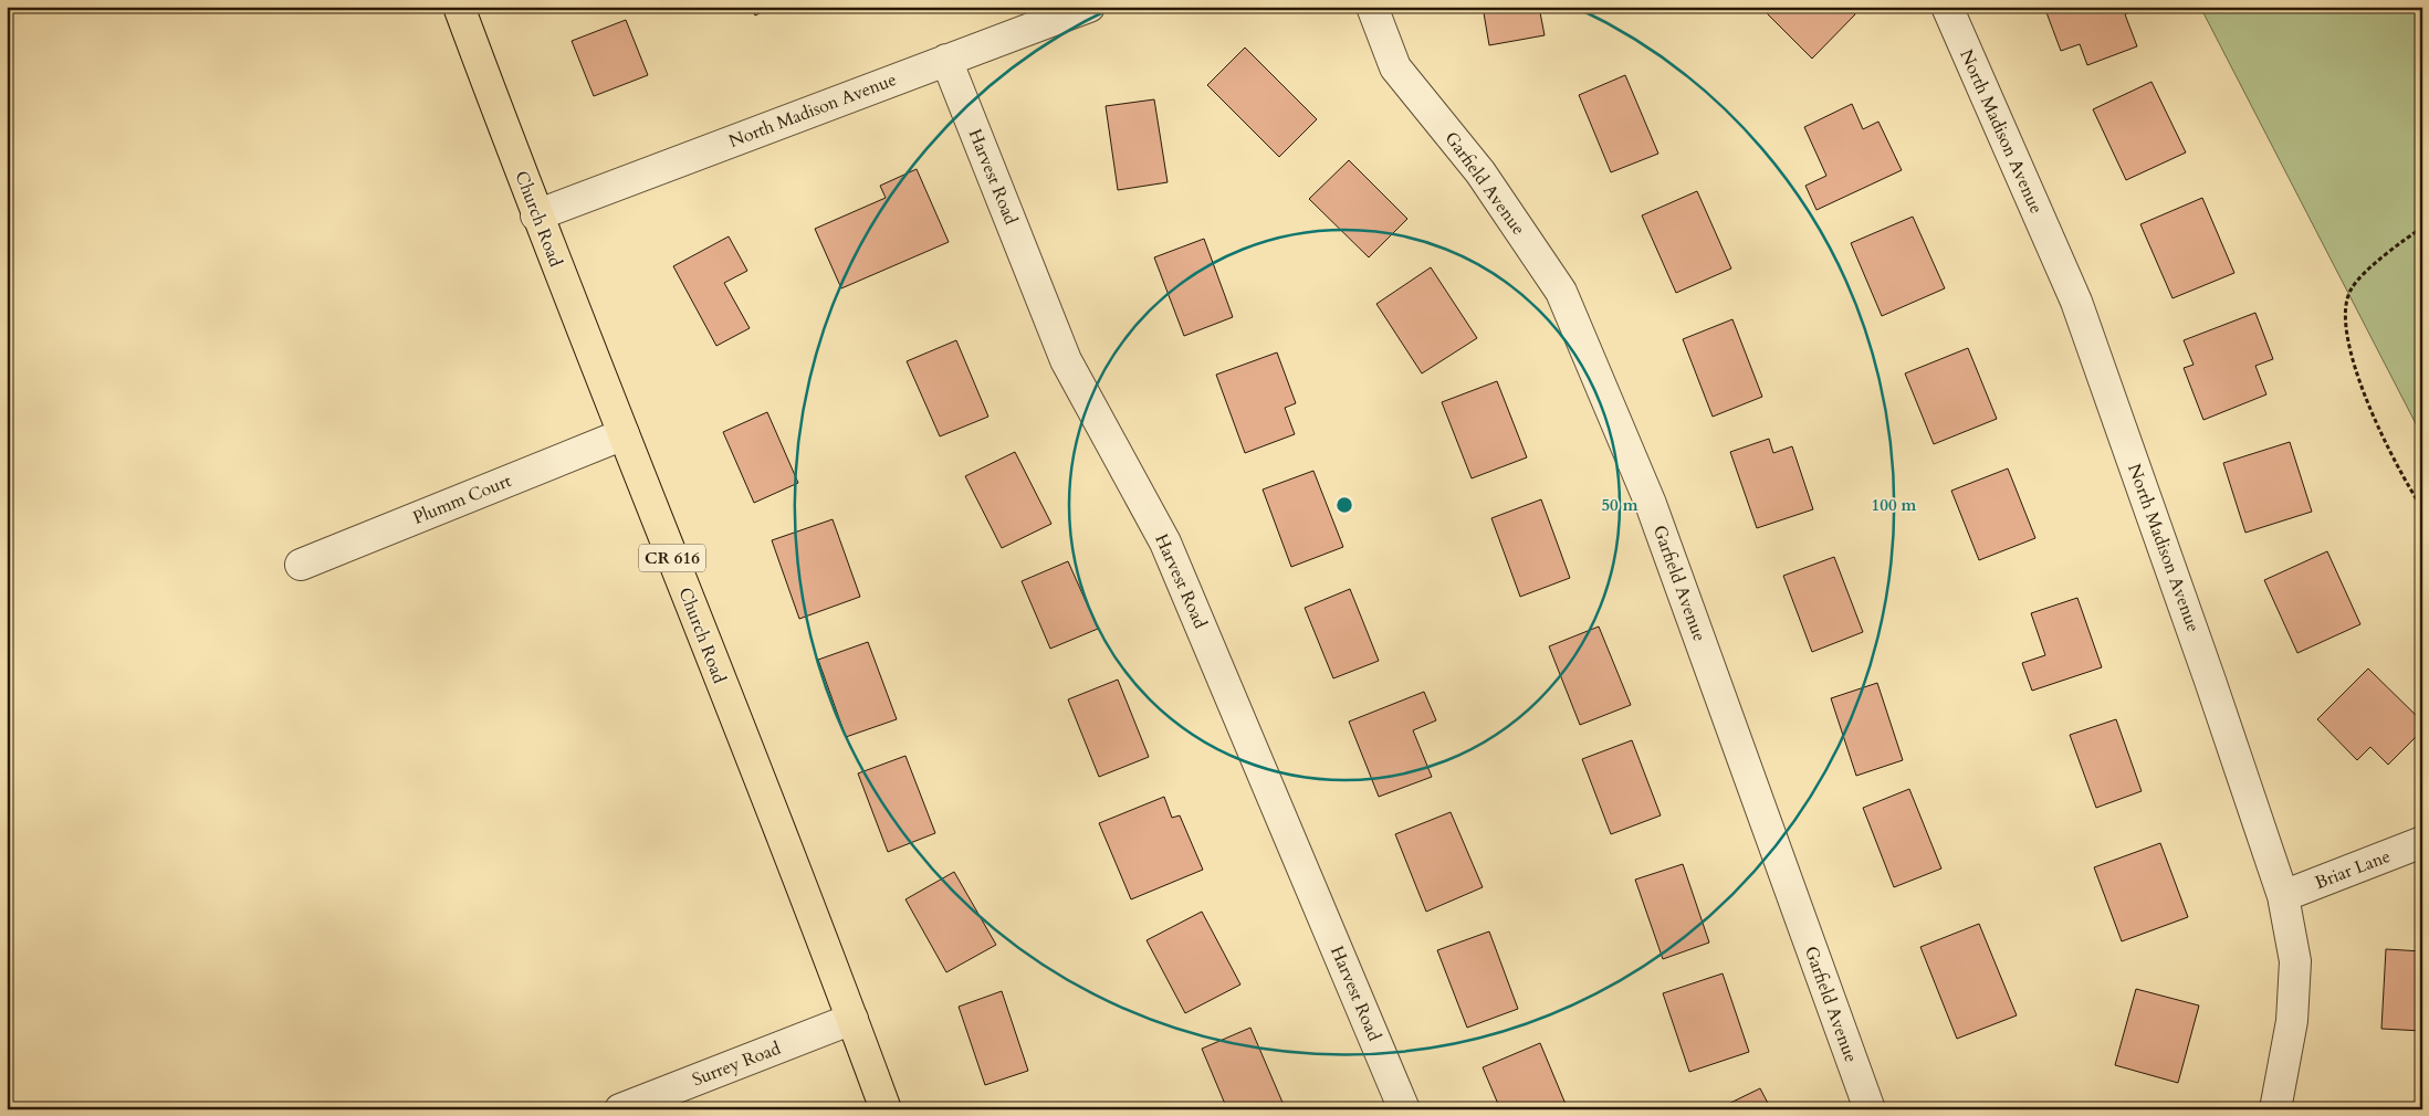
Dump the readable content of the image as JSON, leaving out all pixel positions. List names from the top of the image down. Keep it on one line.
{"streets":{"main road":["Church Road","CR 616"],"street":["North Madison Avenue","Harvest Road","Garfield Avenue","Plumm Court","Briar Lane","Surrey Road"]},"crossings":[["North Madison Avenue","Harvest Road"],["North Madison Avenue","Church Road"],["North Madison Avenue","Briar Lane"],["Church Road","Plumm Court"],["Church Road","Surrey Road"]],"rings":["50 m","100 m"]}
